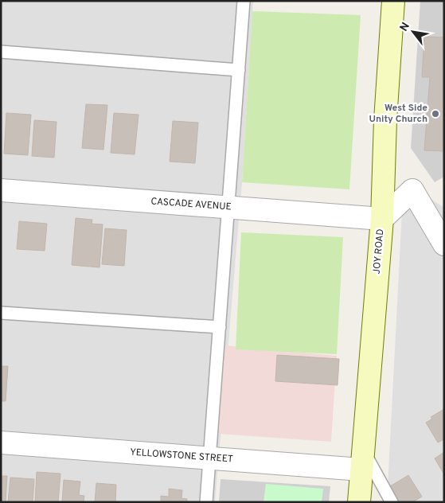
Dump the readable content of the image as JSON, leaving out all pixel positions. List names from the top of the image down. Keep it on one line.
{"streets":{"street":["CASCADE AVENUE","JOY ROAD","YELLOWSTONE STREET"]},"crossings":[["CASCADE AVENUE","JOY ROAD"],["JOY ROAD","YELLOWSTONE STREET"]],"places":["West Side Unity Church"],"north":"top left"}
